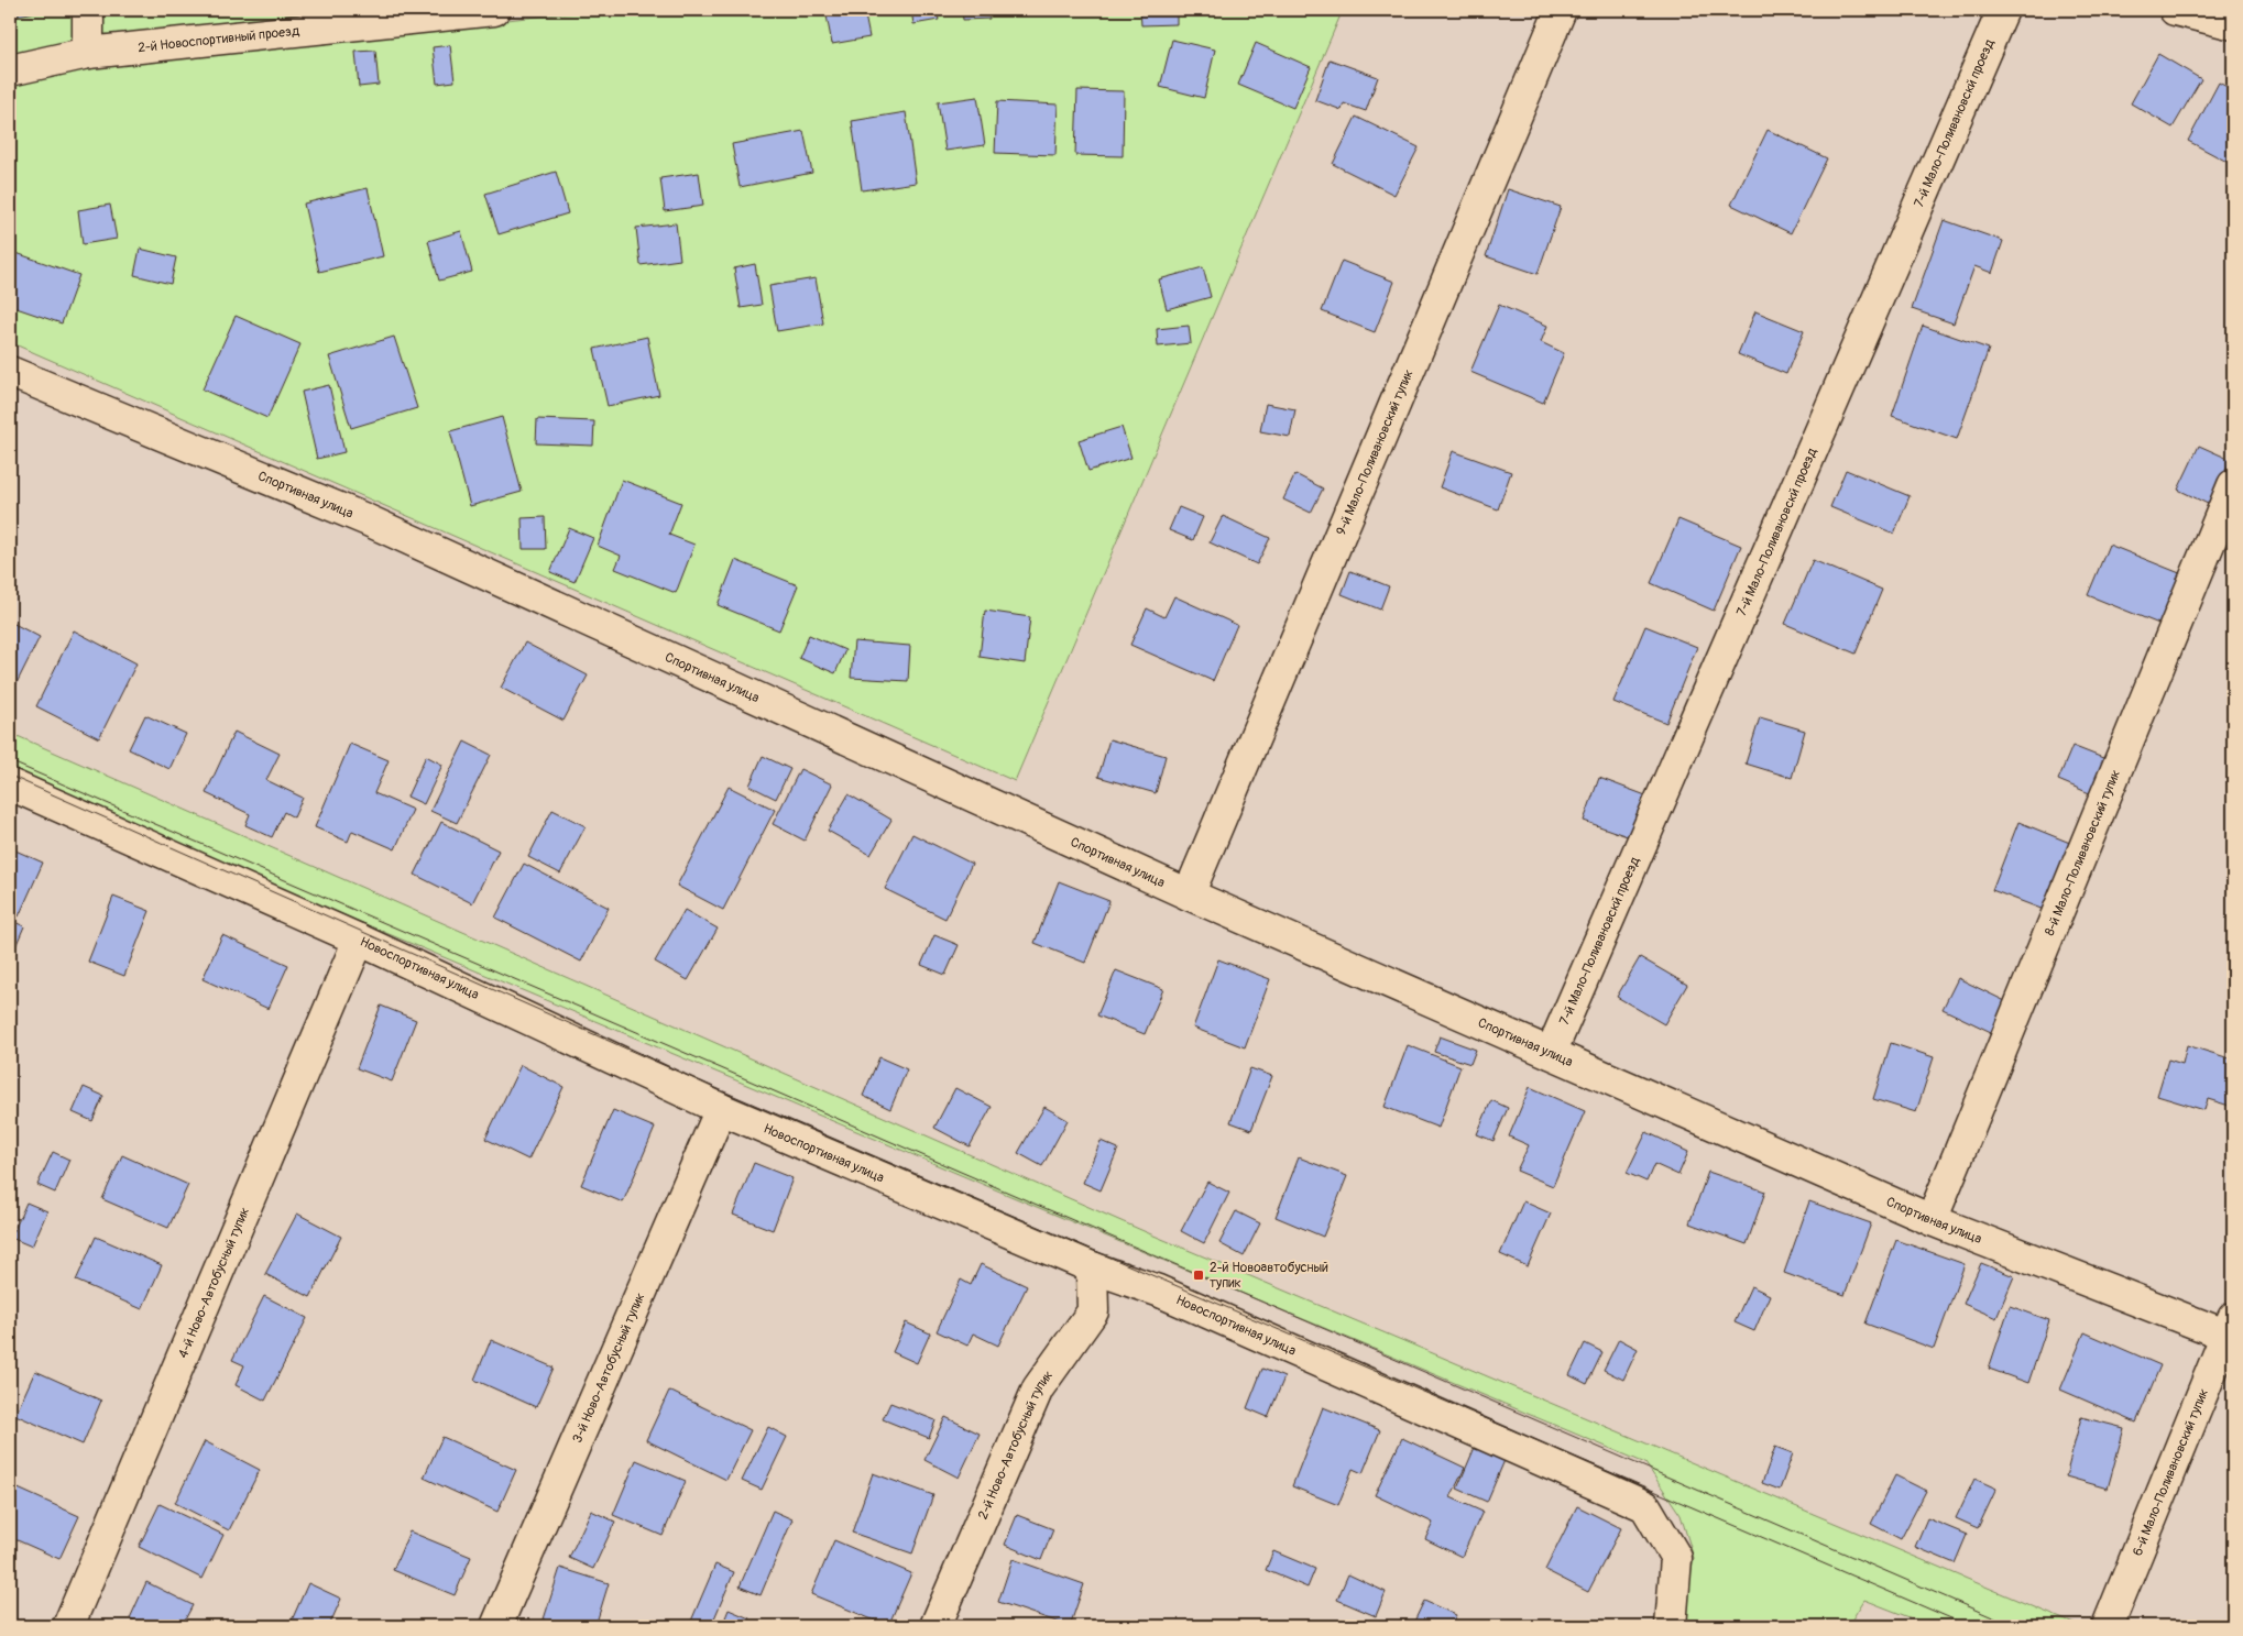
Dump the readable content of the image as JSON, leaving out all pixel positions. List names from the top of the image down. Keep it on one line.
{"streets":{"street":["2-й Новоспортивный проезд","7-й Мало-Поливановскй проезд","9-й Мало-Поливановский тупик","Спортивная улица","8-й Мало-Поливановский тупик","Новоспортивная улица","4-й Ново-Автобусный тупик","3-й Ново-Автобусный тупик","2-й Ново-Автобусный тупик","6-й Мало-Поливановский тупик"]},"crossings":[["7-й Мало-Поливановскй проезд","Спортивная улица"],["9-й Мало-Поливановский тупик","Спортивная улица"],["Спортивная улица","8-й Мало-Поливановский тупик"],["Спортивная улица","6-й Мало-Поливановский тупик"],["Новоспортивная улица","4-й Ново-Автобусный тупик"],["Новоспортивная улица","3-й Ново-Автобусный тупик"],["Новоспортивная улица","2-й Ново-Автобусный тупик"]],"places":{"transit":["2-й Новоавтобусный тупик"]}}
